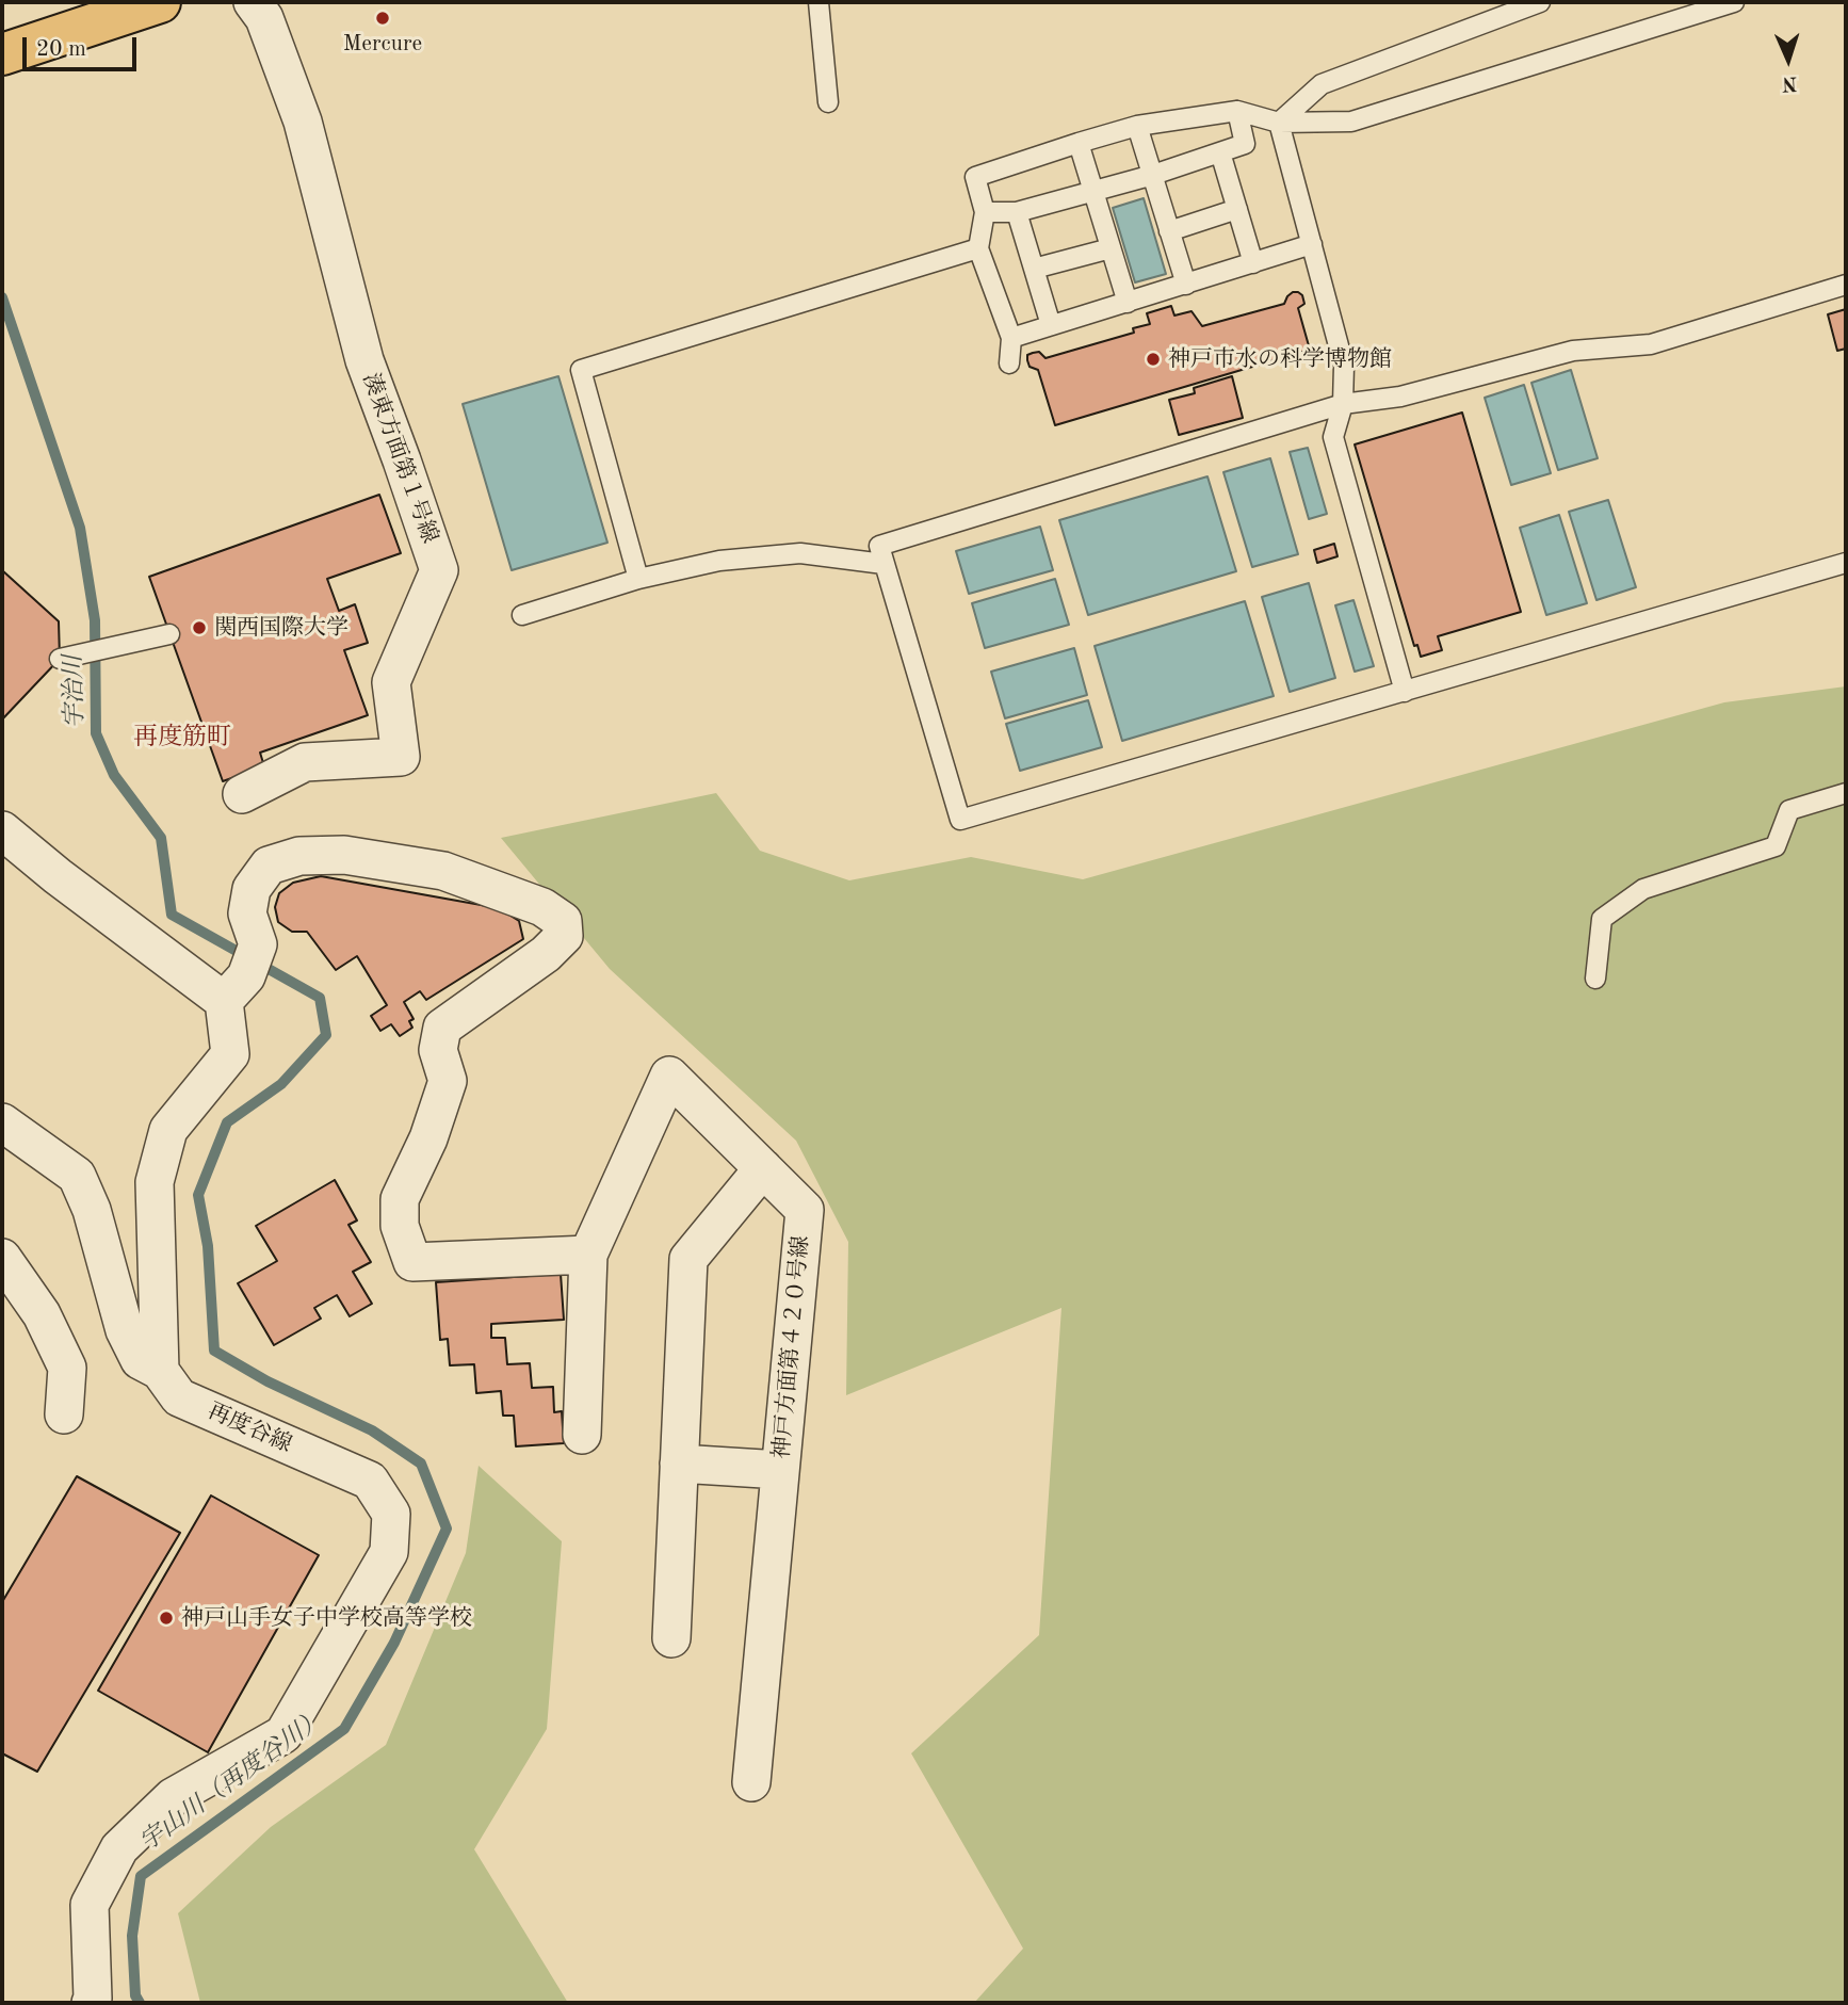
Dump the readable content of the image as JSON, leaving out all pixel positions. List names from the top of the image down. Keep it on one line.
{"streets":{"street":["湊東方面第１号線","神戸方面第４２０号線","再度谷線"]},"districts":["再度筋町"],"water":["宇治川","宇山川（再度谷川）"],"places":["Mercure","神戸市水の科学博物館","関西国際大学","神戸山手女子中学校高等学校"],"scale_bar":"20 m","north":"bottom"}
